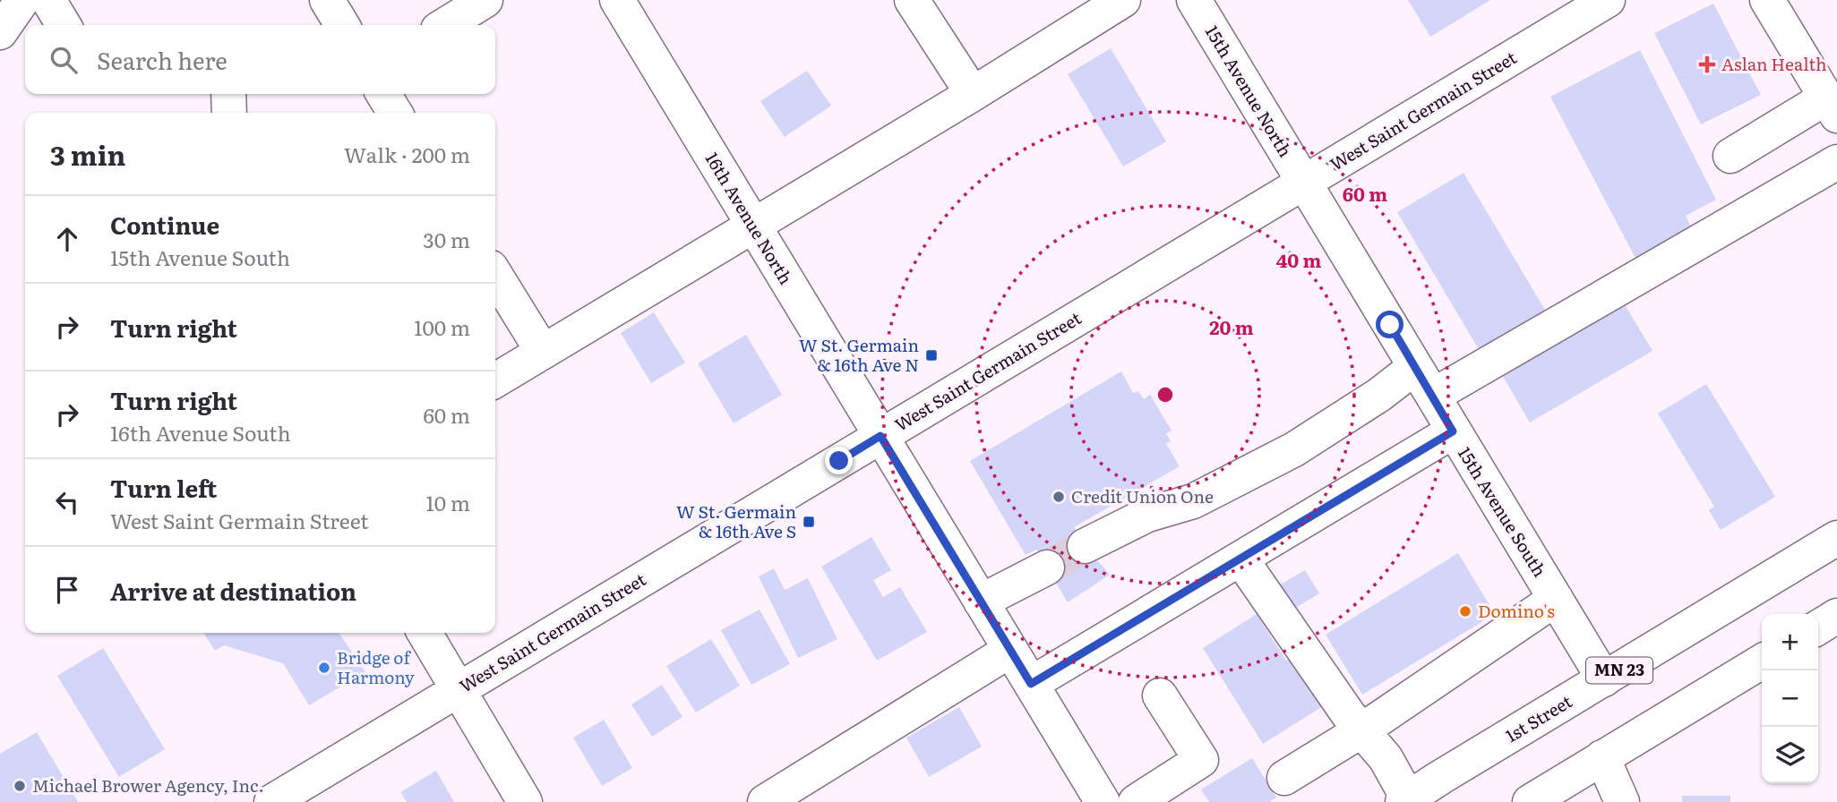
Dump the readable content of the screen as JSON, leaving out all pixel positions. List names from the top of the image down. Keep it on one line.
{"streets":{"main road":["15th Avenue North","West Saint Germain Street","16th Avenue North","15th Avenue South","MN 23","1st Street"]},"crossings":[["15th Avenue North","West Saint Germain Street"],["15th Avenue North","15th Avenue South"],["West Saint Germain Street","16th Avenue North"],["West Saint Germain Street","15th Avenue South"],["15th Avenue South","1st Street"]],"places":{"health":["Aslan Health"],"transit":["W St. Germain & 16th Ave N","W St. Germain & 16th Ave S"],"other":["Credit Union One","Domino's","Bridge of Harmony","Michael Brower Agency, Inc."]},"page":{"search":"Search here","heading":["3 min","Walk · 200 m"],"list":[["Continue","15th Avenue South","30 m"],["Turn right","100 m"],["Turn right","16th Avenue South","60 m"],["Turn left","West Saint Germain Street","10 m"],"Arrive at destination"],"map_buttons":["+","−"]},"rings":["60 m","40 m","20 m"]}
